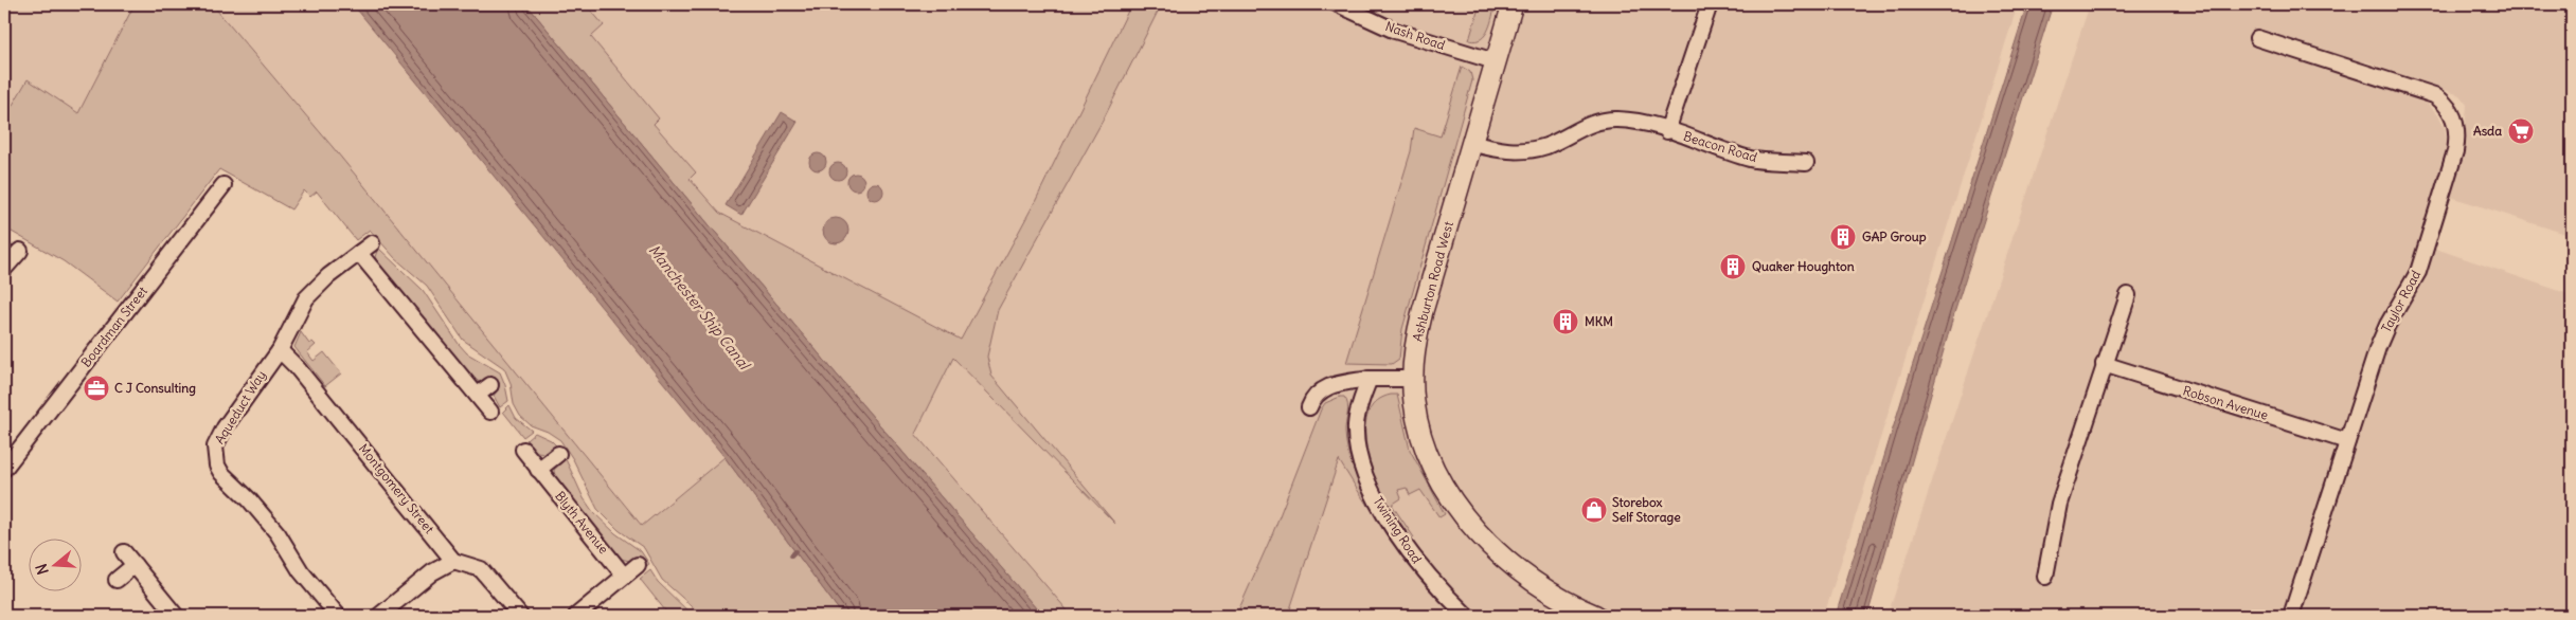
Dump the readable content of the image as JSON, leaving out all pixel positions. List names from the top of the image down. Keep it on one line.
{"streets":{"main road":["Ashburton Road West"],"street":["Nash Road","Beacon Road","Taylor Road","Boardman Street","Robson Avenue","Aqueduct Way","Montgomery Street","Blyth Avenue","Twining Road"]},"crossings":[["Nash Road","Ashburton Road West"],["Beacon Road","Ashburton Road West"],["Taylor Road","Robson Avenue"],["Aqueduct Way","Montgomery Street"]],"water":["Manchester Ship Canal"],"places":{"supermarket":["Asda"],"building":["GAP Group","Quaker Houghton","MKM"],"office":["C J Consulting"],"shop":["Storebox Self Storage"]},"north":"left"}
